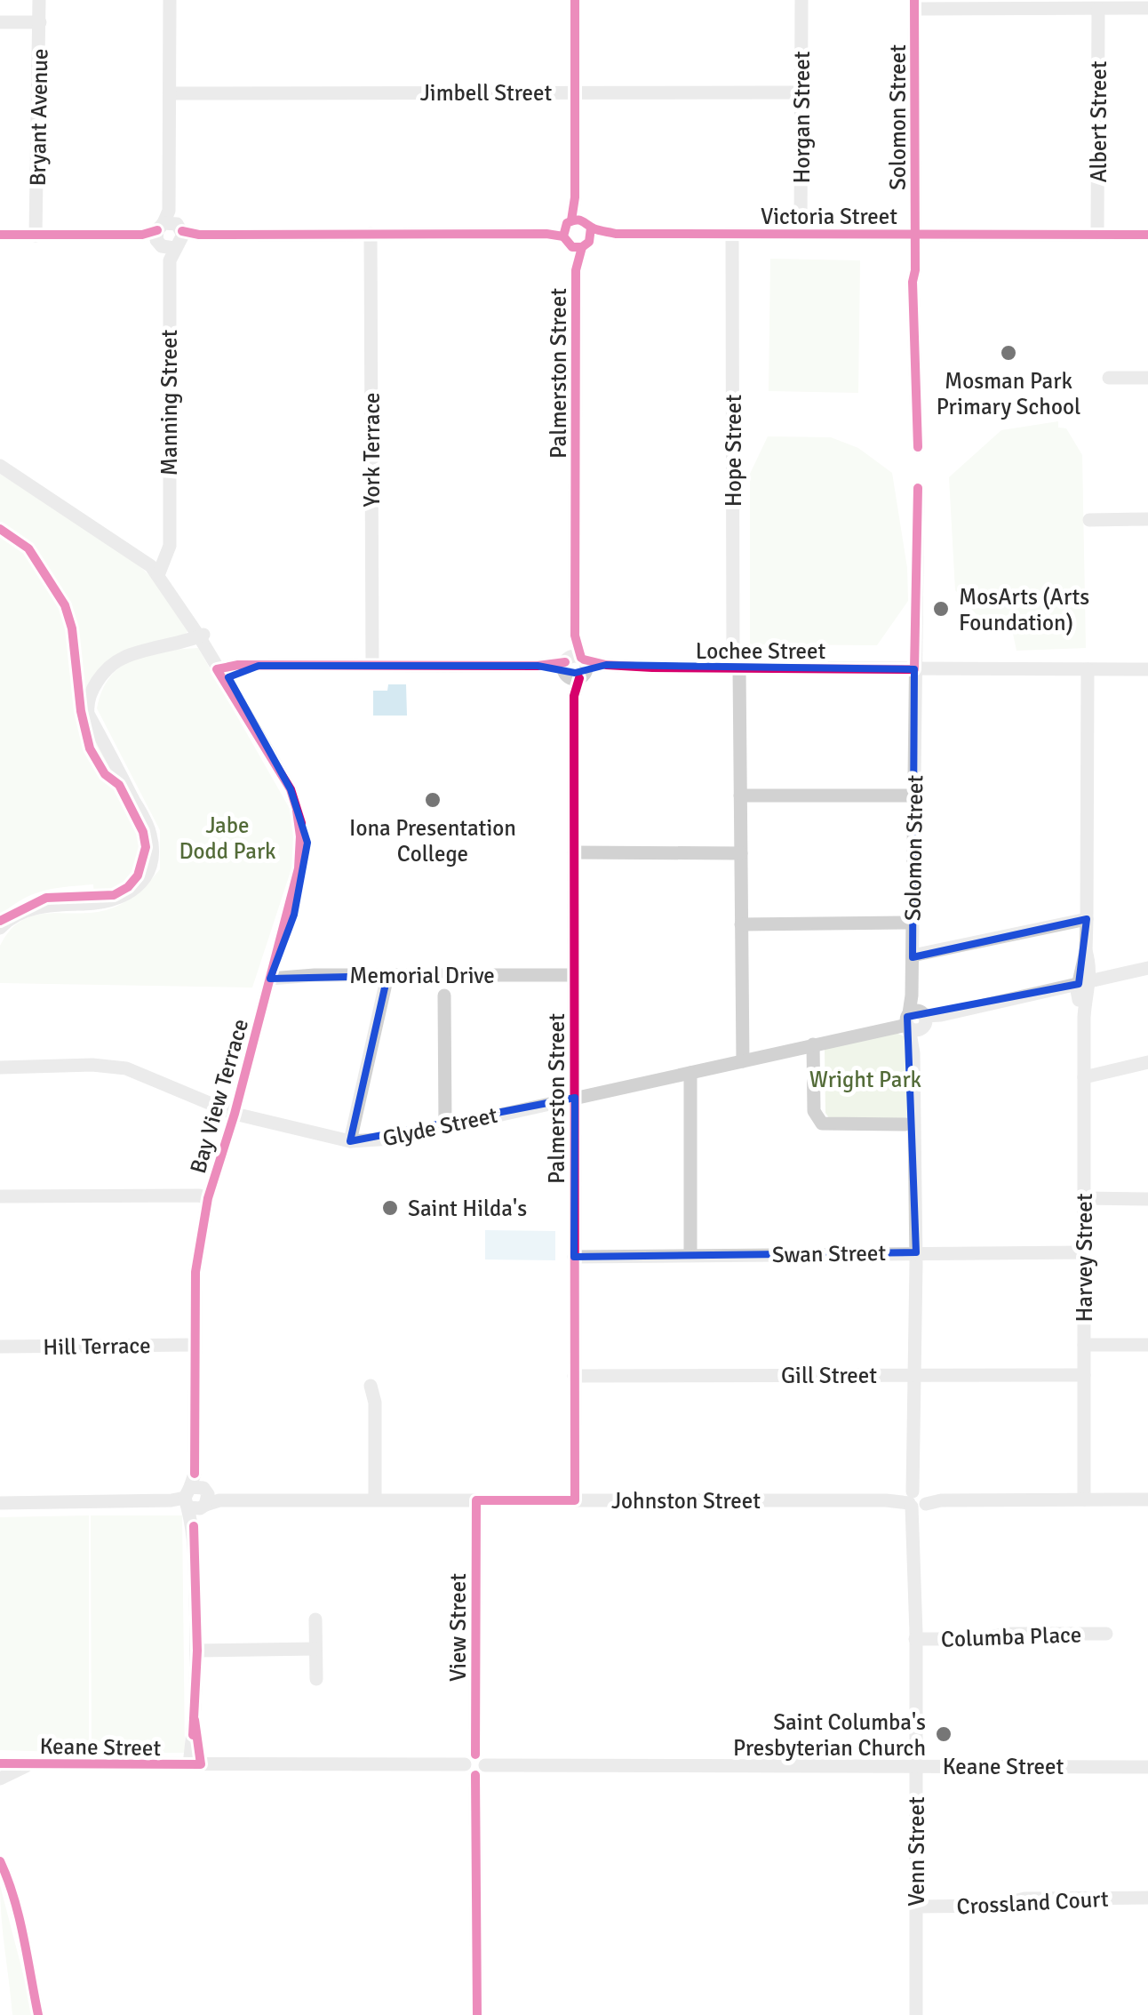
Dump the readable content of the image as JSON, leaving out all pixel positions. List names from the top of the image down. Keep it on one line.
{"streets":{"street":["Jimbell Street","Bryant Avenue","Horgan Street","Solomon Street","Albert Street","Victoria Street","Palmerston Street","Manning Street","York Terrace","Hope Street","Lochee Street","Memorial Drive","Bay View Terrace","Glyde Street","Swan Street","Harvey Street","Hill Terrace","Gill Street","Johnston Street","View Street","Columba Place","Keane Street","Venn Street","Crossland Court"]},"crossings":[["Jimbell Street","Horgan Street"],["Jimbell Street","Manning Street"],["Horgan Street","Victoria Street"],["Solomon Street","Victoria Street"],["Solomon Street","Lochee Street"],["Solomon Street","Glyde Street"],["Solomon Street","Swan Street"],["Solomon Street","Gill Street"],["Solomon Street","Johnston Street"],["Solomon Street","Venn Street"],["Albert Street","Victoria Street"],["Victoria Street","Palmerston Street"],["Victoria Street","Manning Street"],["Victoria Street","York Terrace"],["Victoria Street","Hope Street"],["Palmerston Street","Lochee Street"],["Palmerston Street","Memorial Drive"],["Palmerston Street","Glyde Street"],["Palmerston Street","Swan Street"],["Palmerston Street","Gill Street"],["Palmerston Street","Johnston Street"],["Manning Street","Bay View Terrace"],["York Terrace","Lochee Street"],["Hope Street","Lochee Street"],["Hope Street","Glyde Street"],["Lochee Street","Bay View Terrace"],["Lochee Street","Harvey Street"],["Memorial Drive","Bay View Terrace"],["Bay View Terrace","Glyde Street"],["Bay View Terrace","Hill Terrace"],["Bay View Terrace","Johnston Street"],["Bay View Terrace","Keane Street"],["Glyde Street","Harvey Street"],["Swan Street","Harvey Street"],["Harvey Street","Gill Street"],["Harvey Street","Johnston Street"],["Johnston Street","View Street"],["Johnston Street","Venn Street"],["View Street","Keane Street"],["Columba Place","Venn Street"],["Keane Street","Venn Street"],["Venn Street","Crossland Court"]],"parks":["Jabe Dodd Park","Wright Park"],"places":["Mosman Park Primary School","MosArts (Arts Foundation)","Iona Presentation College","Saint Hilda's","Saint Columba's Presbyterian Church"]}
